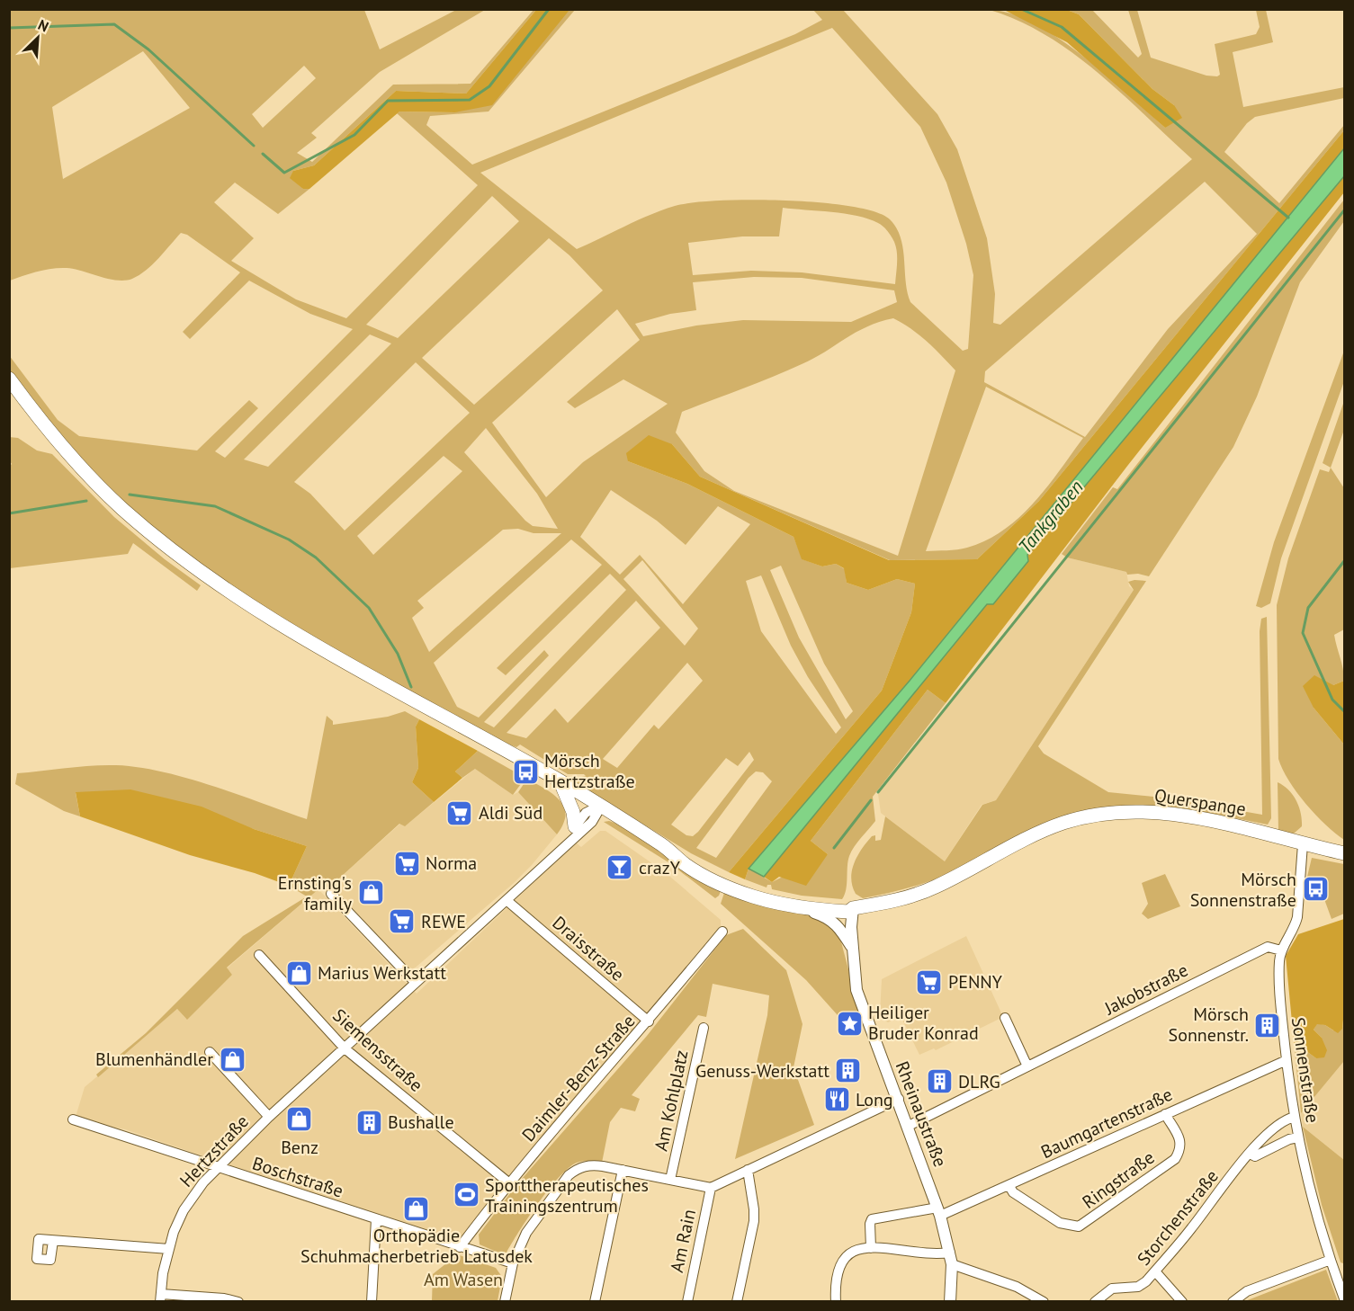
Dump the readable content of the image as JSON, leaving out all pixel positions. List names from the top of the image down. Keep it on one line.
{"streets":{"main road":["Querspange"],"street":["Draisstraße","Jakobstraße","Siemensstraße","Sonnenstraße","Daimler-Benz-Straße","Am Kohlplatz","Rheinaustraße","Baumgartenstraße","Hertzstraße","Boschstraße","Ringstraße","Storchenstraße","Am Rain"]},"crossings":[["Querspange","Sonnenstraße"],["Querspange","Rheinaustraße"],["Draisstraße","Daimler-Benz-Straße"],["Draisstraße","Hertzstraße"],["Jakobstraße","Sonnenstraße"],["Jakobstraße","Rheinaustraße"],["Siemensstraße","Daimler-Benz-Straße"],["Siemensstraße","Hertzstraße"],["Sonnenstraße","Baumgartenstraße"],["Sonnenstraße","Storchenstraße"],["Daimler-Benz-Straße","Boschstraße"],["Rheinaustraße","Baumgartenstraße"],["Baumgartenstraße","Ringstraße"],["Hertzstraße","Boschstraße"]],"water":["Tankgraben"],"parks":["Am Wasen"],"places":{"bus stop":["Mörsch Hertzstraße","Mörsch Sonnenstraße"],"supermarket":["Aldi Süd","Norma","REWE","PENNY"],"bar":["crazY"],"shop":["Ernsting's family","Marius Werkstatt","Blumenhändler","Benz","Orthopädie Schuhmacherbetrieb Latusdek"],"place":["Heiliger Bruder Konrad"],"building":["Mörsch Sonnenstr.","Genuss-Werkstatt","DLRG","Bushalle"],"restaurant":["Long"],"sports":["Sporttherapeutisches Trainingszentrum"]},"north":"top right"}
